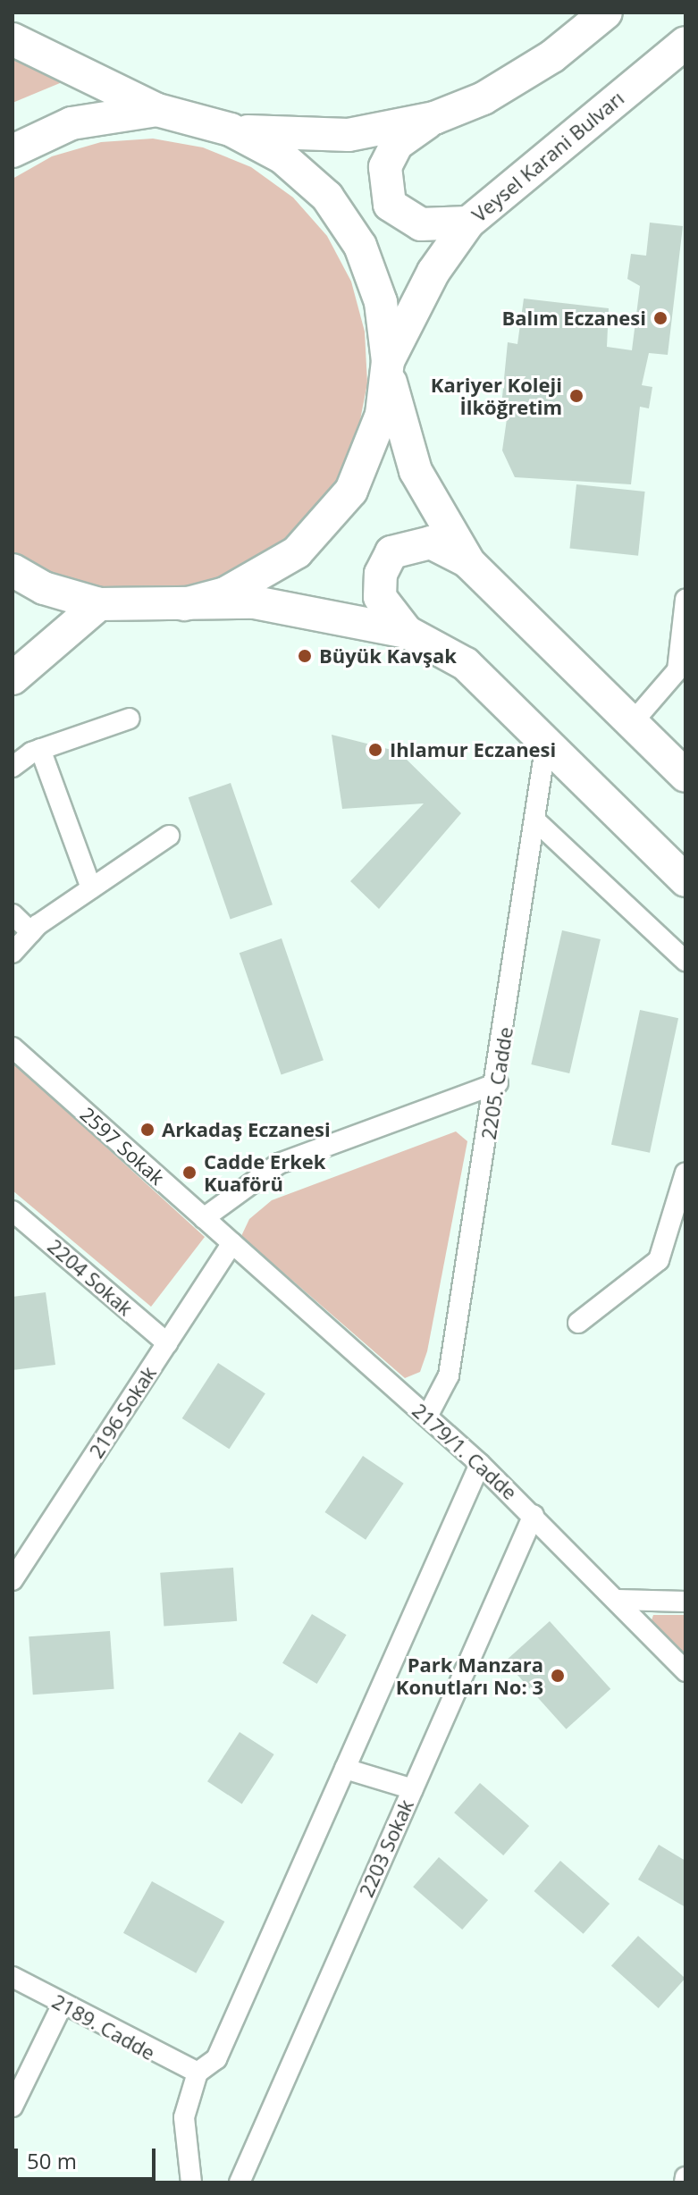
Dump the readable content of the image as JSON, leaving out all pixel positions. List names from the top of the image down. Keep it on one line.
{"streets":{"main road":["Veysel Karani Bulvarı"],"street":["2205. Cadde","2597 Sokak","2204 Sokak","2196 Sokak","2179/1. Cadde","2203 Sokak","2189. Cadde"]},"crossings":[["2205. Cadde","2179/1. Cadde"],["2597 Sokak","2196 Sokak"],["2597 Sokak","2179/1. Cadde"],["2204 Sokak","2196 Sokak"],["2196 Sokak","2179/1. Cadde"],["2179/1. Cadde","2203 Sokak"]],"places":["Balım Eczanesi","Kariyer Koleji İlköğretim","Büyük Kavşak","Ihlamur Eczanesi","Arkadaş Eczanesi","Cadde Erkek Kuaförü","Park Manzara Konutları No: 3"],"scale_bar":"50 m"}
